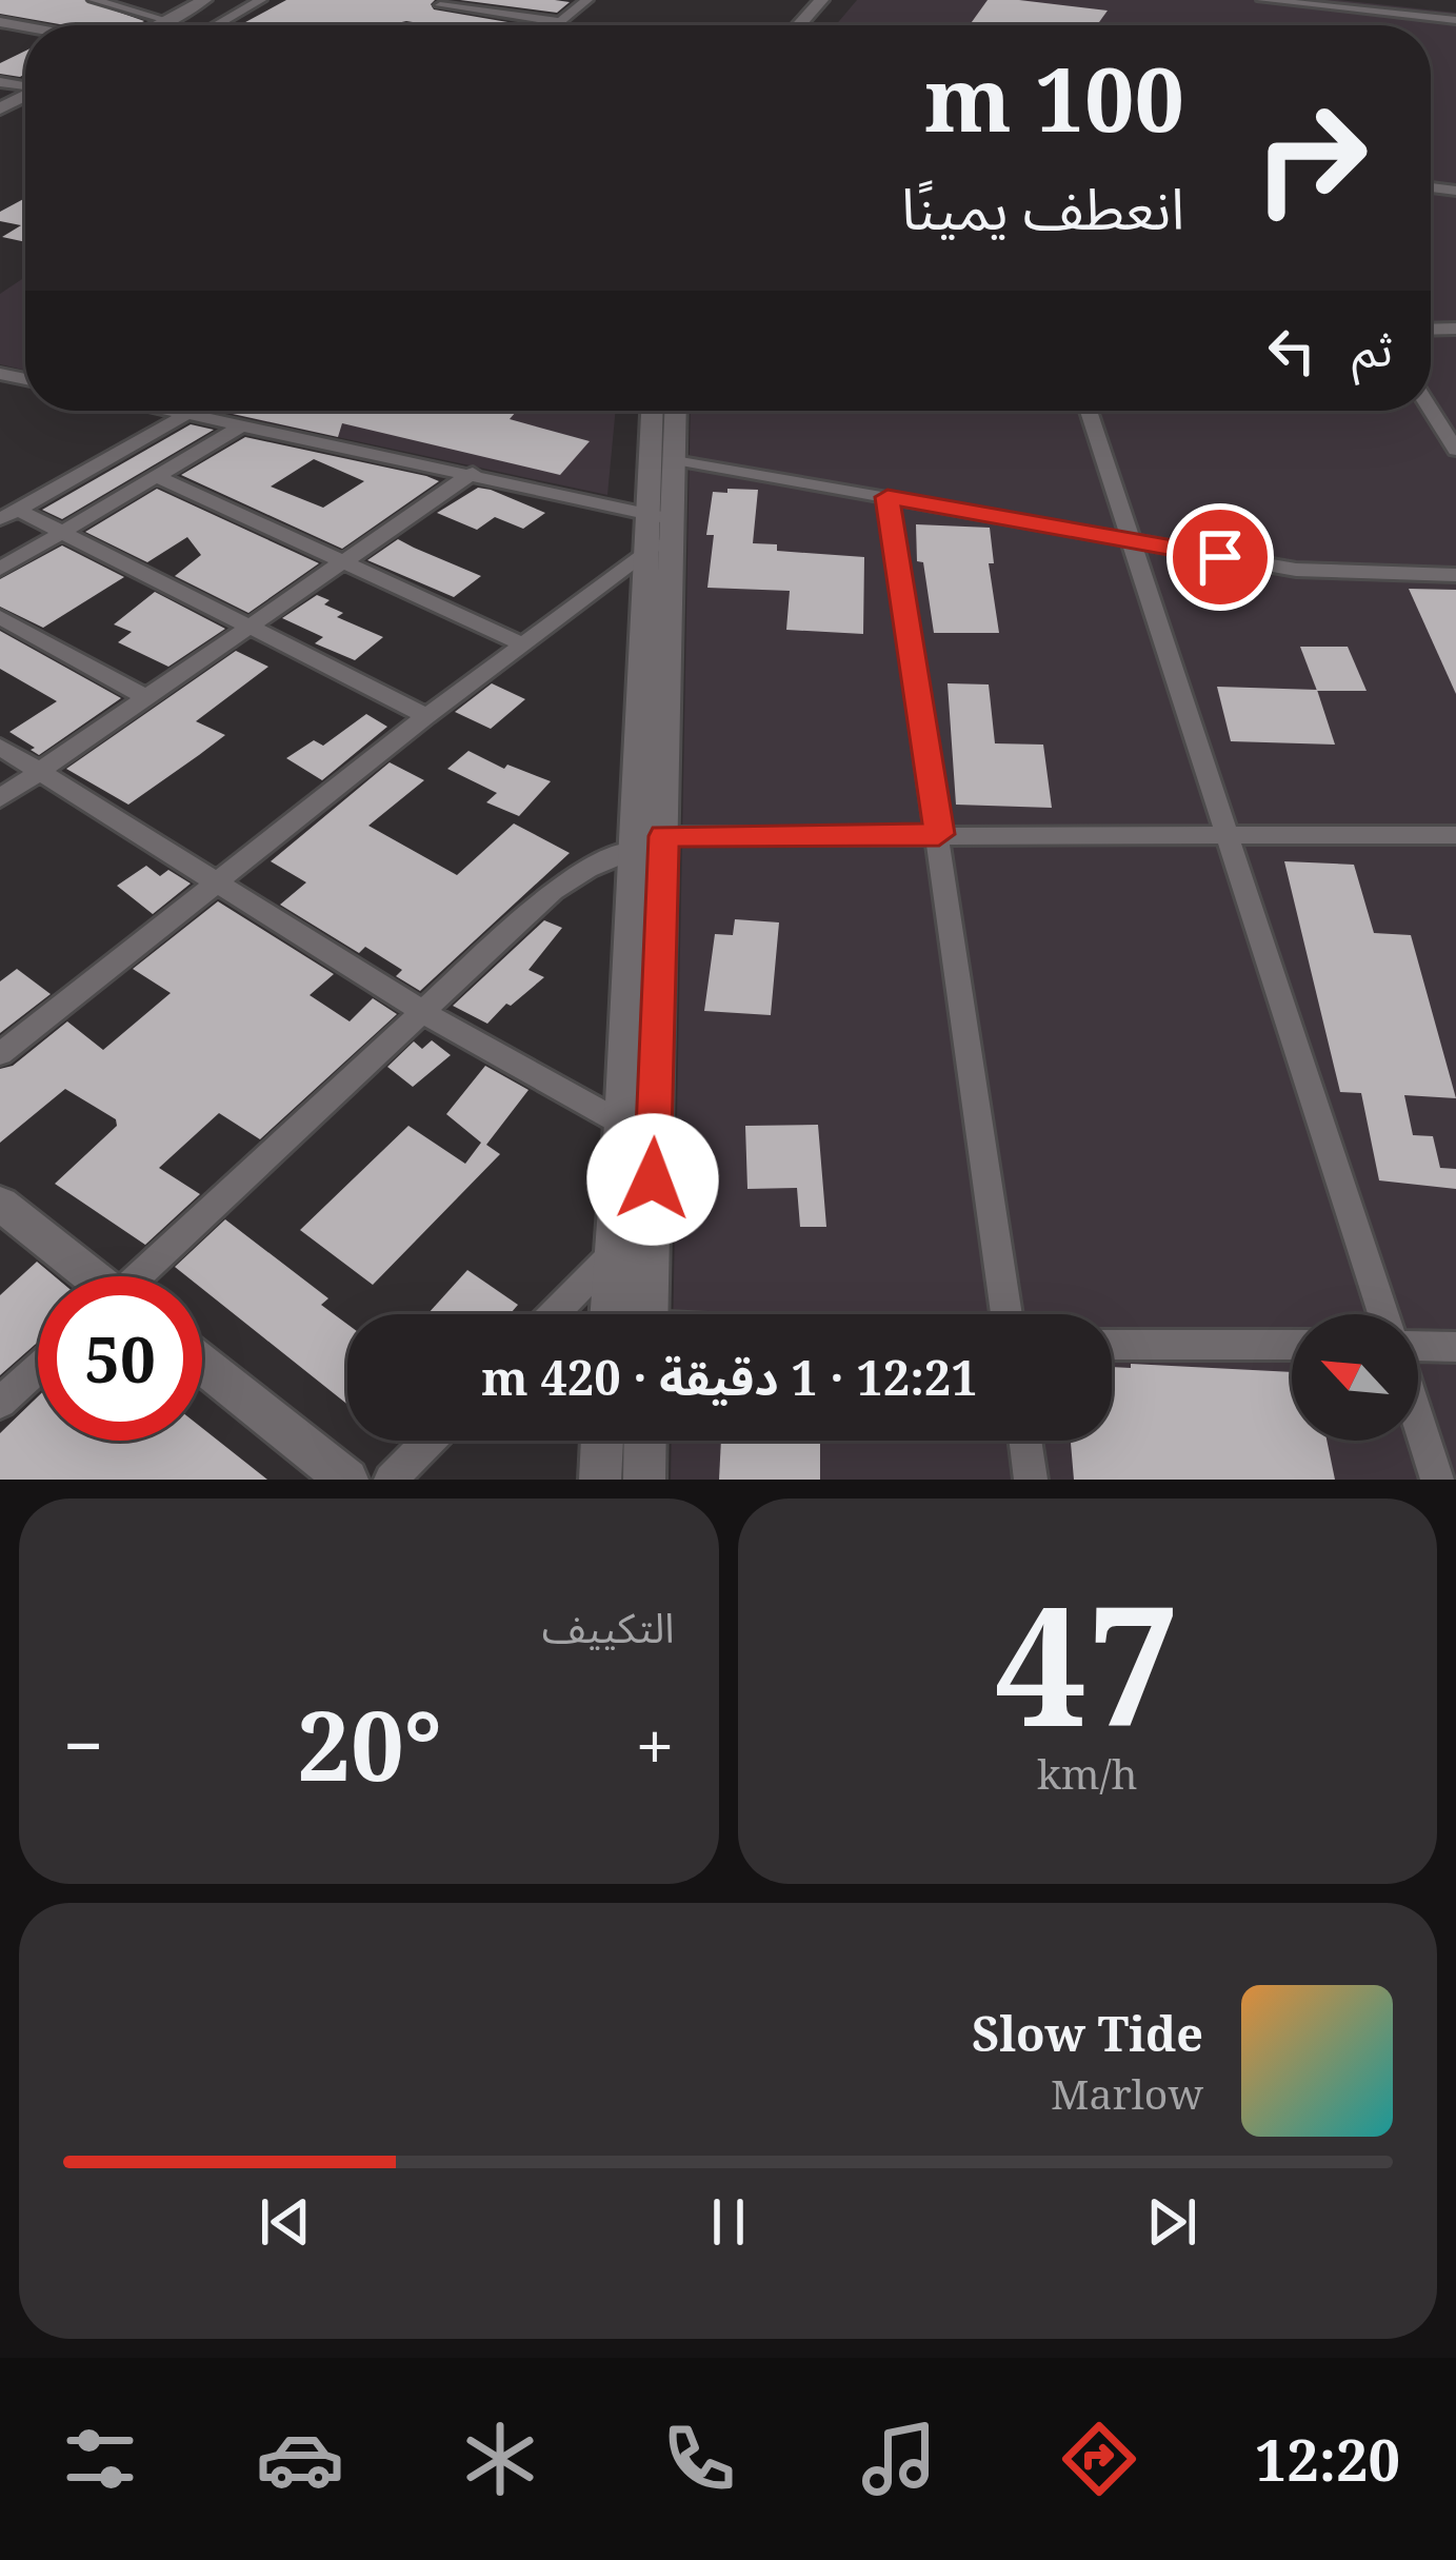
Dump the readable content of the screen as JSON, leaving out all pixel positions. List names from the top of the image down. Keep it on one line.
{"north":"top left","page":{"turn":["100 m","انعطف يمينًا"],"then":"ثم","limit":"50","trip":"12:21 · 1 دقيقة · 420 m","tile":[["47","km/h"],"التكييف"],"heat":["−","20°","+"],"song":["Slow Tide","Marlow"],"tabs":"12:20"}}
